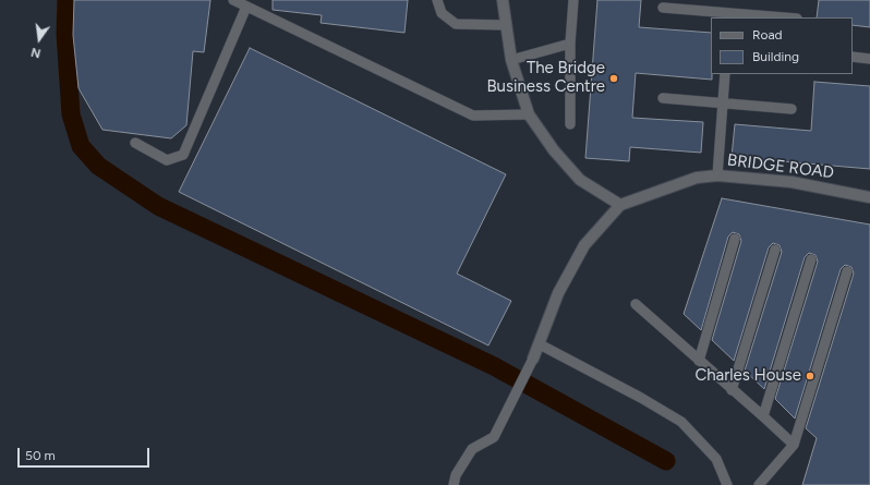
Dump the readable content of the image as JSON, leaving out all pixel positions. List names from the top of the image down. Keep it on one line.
{"streets":{"street":["BRIDGE ROAD"]},"places":["The Bridge Business Centre","Charles House"],"legend":["Road","Building"],"scale_bar":"50 m","north":"bottom"}
